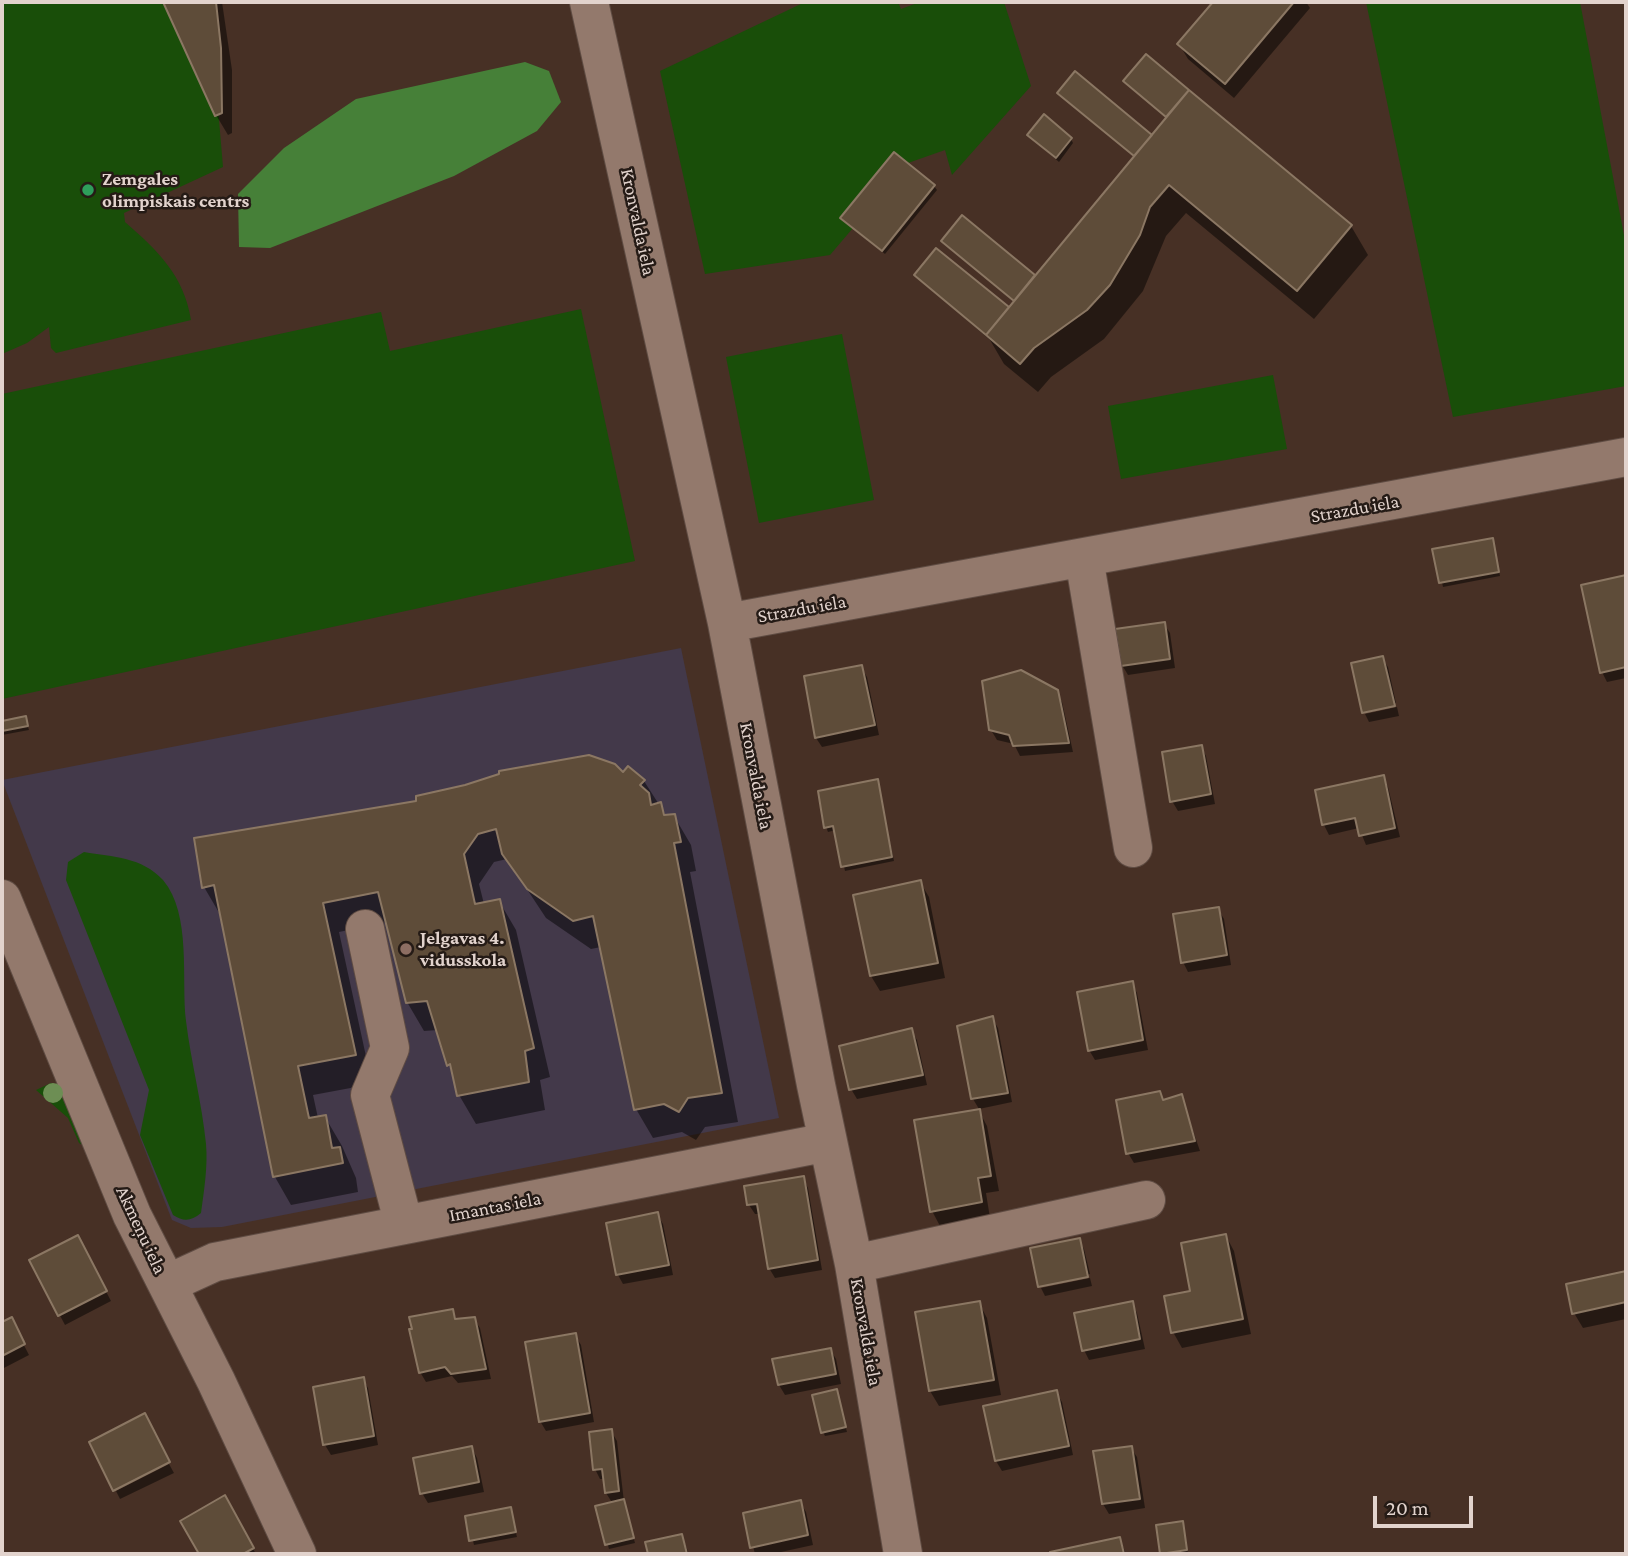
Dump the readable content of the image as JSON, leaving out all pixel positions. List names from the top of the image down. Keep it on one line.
{"streets":{"street":["Kronvalda iela","Strazdu iela","Imantas iela","Akmeņu iela"]},"crossings":[["Kronvalda iela","Strazdu iela"],["Kronvalda iela","Imantas iela"],["Imantas iela","Akmeņu iela"]],"places":["Zemgales olimpiskais centrs","Jelgavas 4. vidusskola"],"scale_bar":"20 m"}
